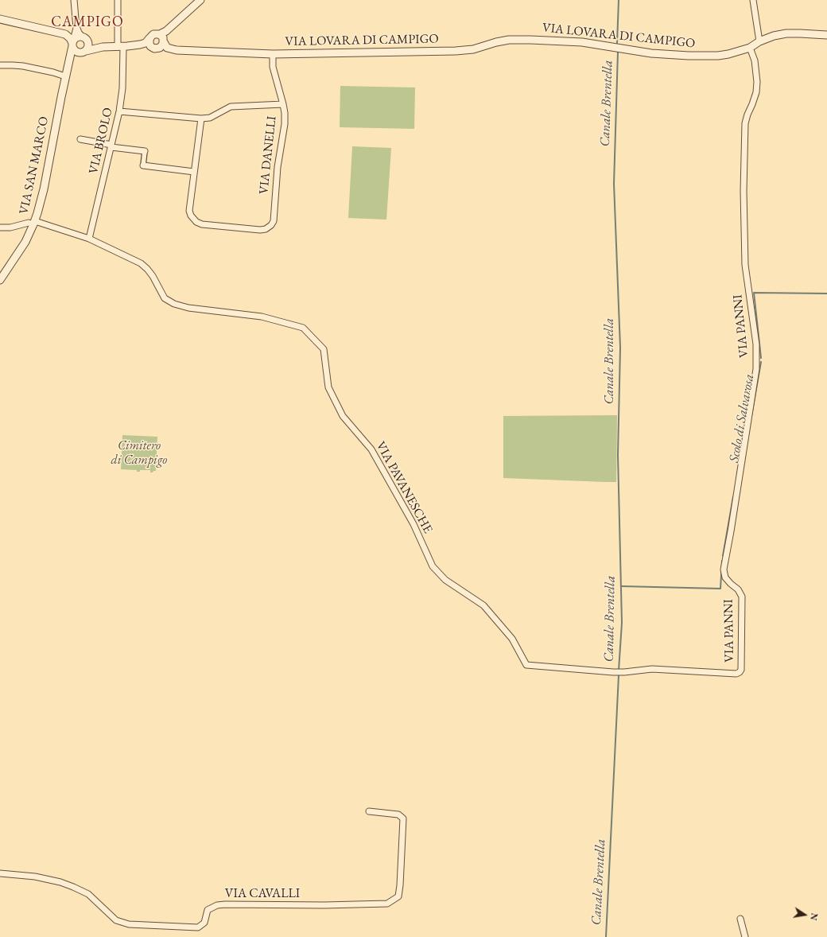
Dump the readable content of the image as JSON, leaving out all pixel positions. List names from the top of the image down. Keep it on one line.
{"streets":{"street":["VIA LOVARA DI CAMPIGO","VIA BROLO","VIA DANELLI","VIA SAN MARCO","VIA PANNI","VIA PAVANESCHE","VIA CAVALLI"]},"crossings":[["VIA LOVARA DI CAMPIGO","VIA BROLO"],["VIA LOVARA DI CAMPIGO","VIA DANELLI"],["VIA LOVARA DI CAMPIGO","VIA SAN MARCO"],["VIA LOVARA DI CAMPIGO","VIA PANNI"],["VIA BROLO","VIA PAVANESCHE"],["VIA SAN MARCO","VIA PAVANESCHE"],["VIA PANNI","VIA PAVANESCHE"]],"districts":["CAMPIGO"],"water":["Canale Brentella","Scolo di Salvarosa"],"parks":["Cimitero di Campigo"],"north":"right"}
